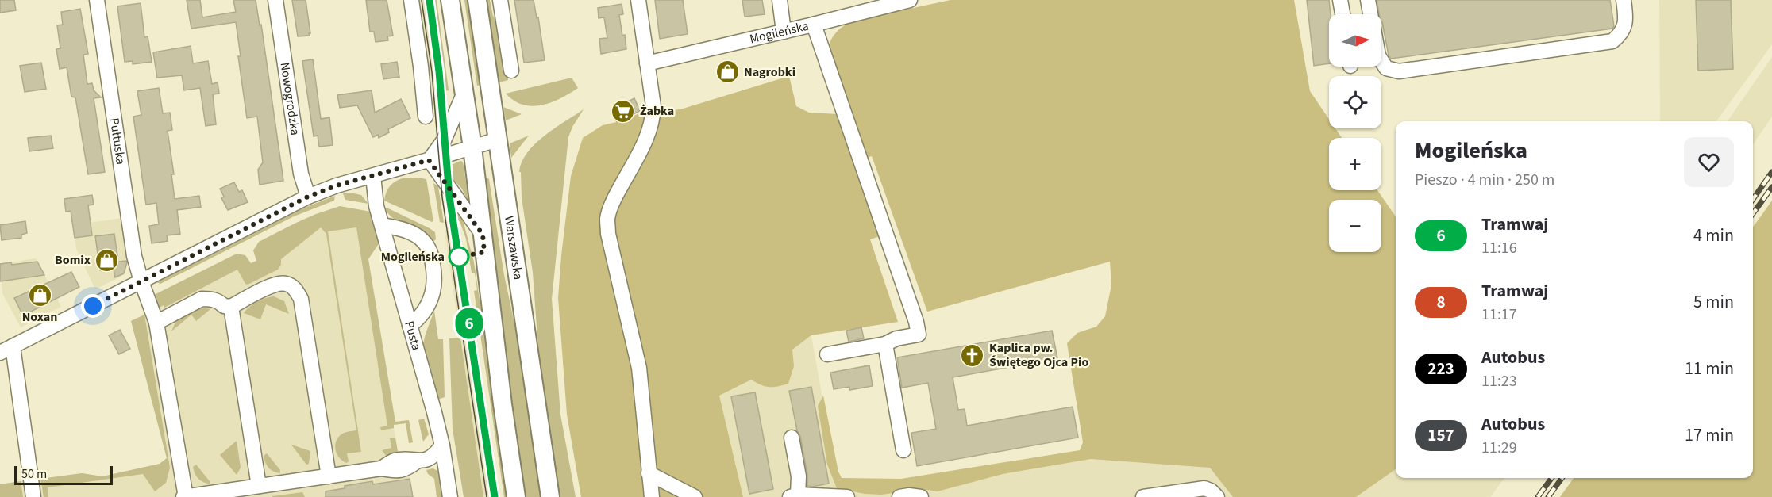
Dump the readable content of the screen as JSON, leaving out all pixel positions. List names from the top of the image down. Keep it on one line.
{"streets":{"main road":["Warszawska"],"street":["Mogileńska","Nowogrodzka","Pułtuska","Pusta"]},"places":{"shop":["Nagrobki","Bomix","Noxan"],"supermarket":["Żabka"],"other":["Mogileńska"],"church":["Kaplica pw. Świętego Ojca Pio"]},"lines":["tram line 6"],"scale_bar":"50 m","north":"right","page":{"on_map":"6","map_buttons":["+","−"],"heading":["Mogileńska","Pieszo · 4 min · 250 m"],"list":[{"mark":"6","name":"Tramwaj","note":"11:16","value":"4 min"},{"mark":"8","name":"Tramwaj","note":"11:17","value":"5 min"},{"mark":"223","name":"Autobus","note":"11:23","value":"11 min"},{"mark":"157","name":"Autobus","note":"11:29","value":"17 min"}],"scale":"50 m"}}
